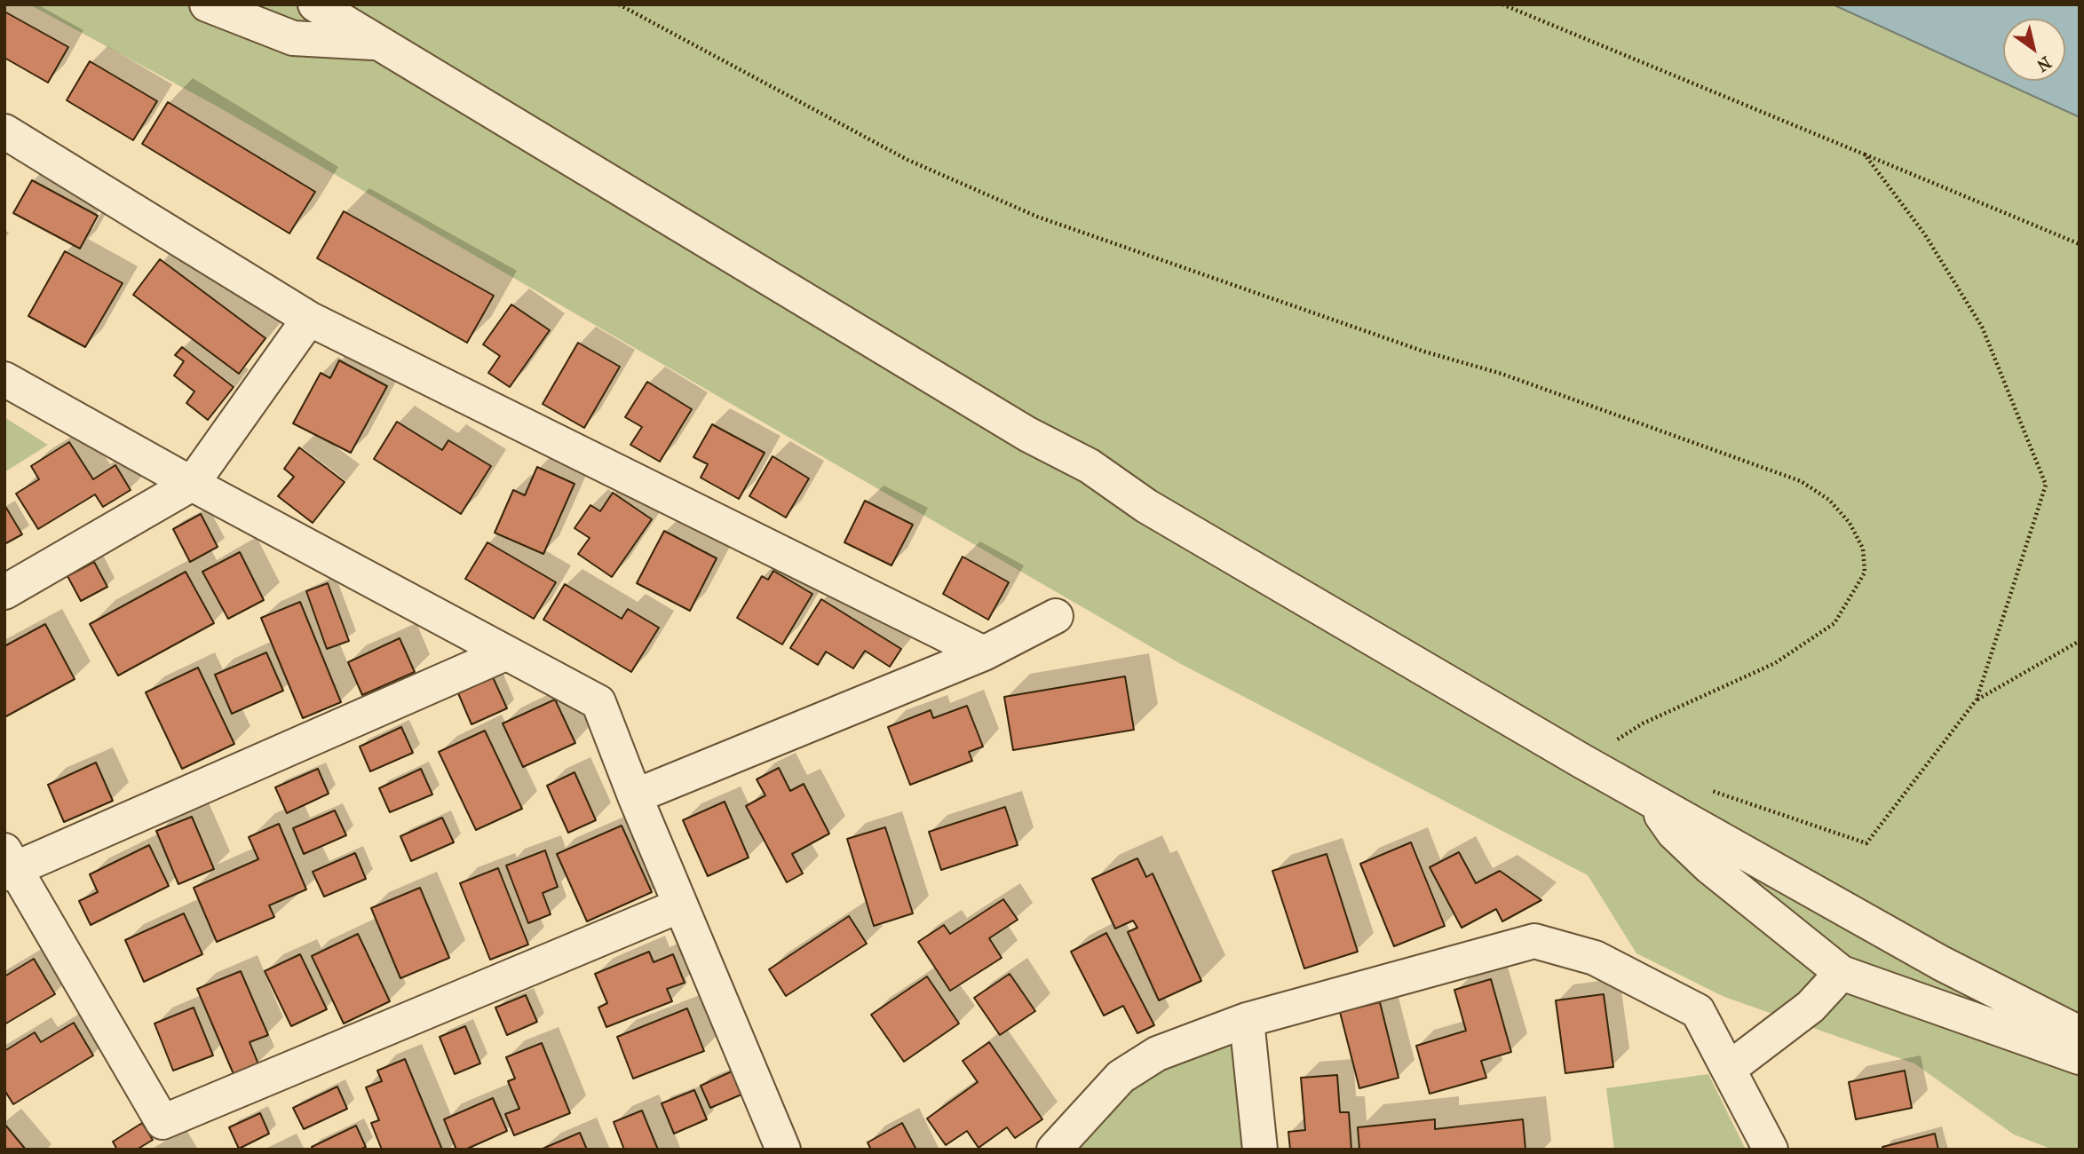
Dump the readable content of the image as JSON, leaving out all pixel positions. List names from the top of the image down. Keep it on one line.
{"north":"bottom right"}
